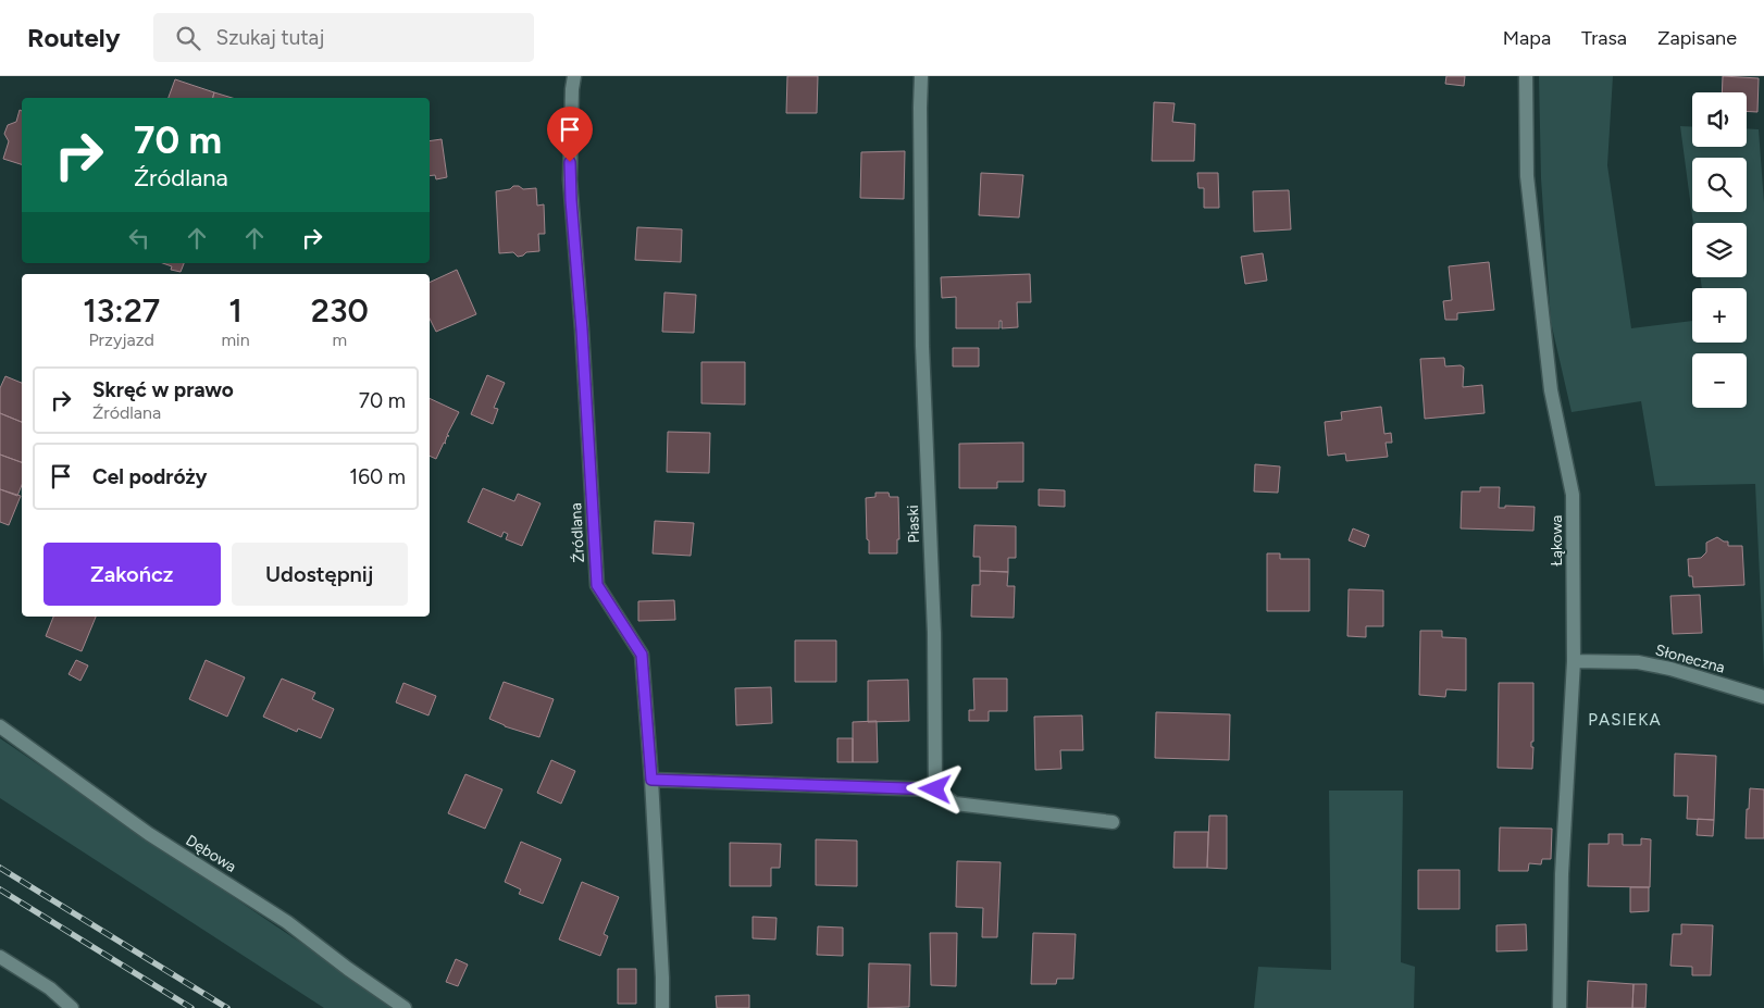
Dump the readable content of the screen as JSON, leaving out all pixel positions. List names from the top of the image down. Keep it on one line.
{"streets":{"street":["Piaski","Źródlana","Łąkowa","Słoneczna","Dębowa"]},"crossings":[["Łąkowa","Słoneczna"]],"districts":["PASIEKA"],"page":{"header":"Routely","search":"Szukaj tutaj","nav":["Mapa","Trasa","Zapisane"],"map_buttons":["+","−"],"turn":["70 m","Źródlana"],"eta":["13:27","Przyjazd","1","min","230","m"],"list":[{"name":"Skręć w prawo","note":"Źródlana","value":"70 m"},{"name":"Cel podróży","value":"160 m"}],"buttons":["Zakończ","Udostępnij"]}}
